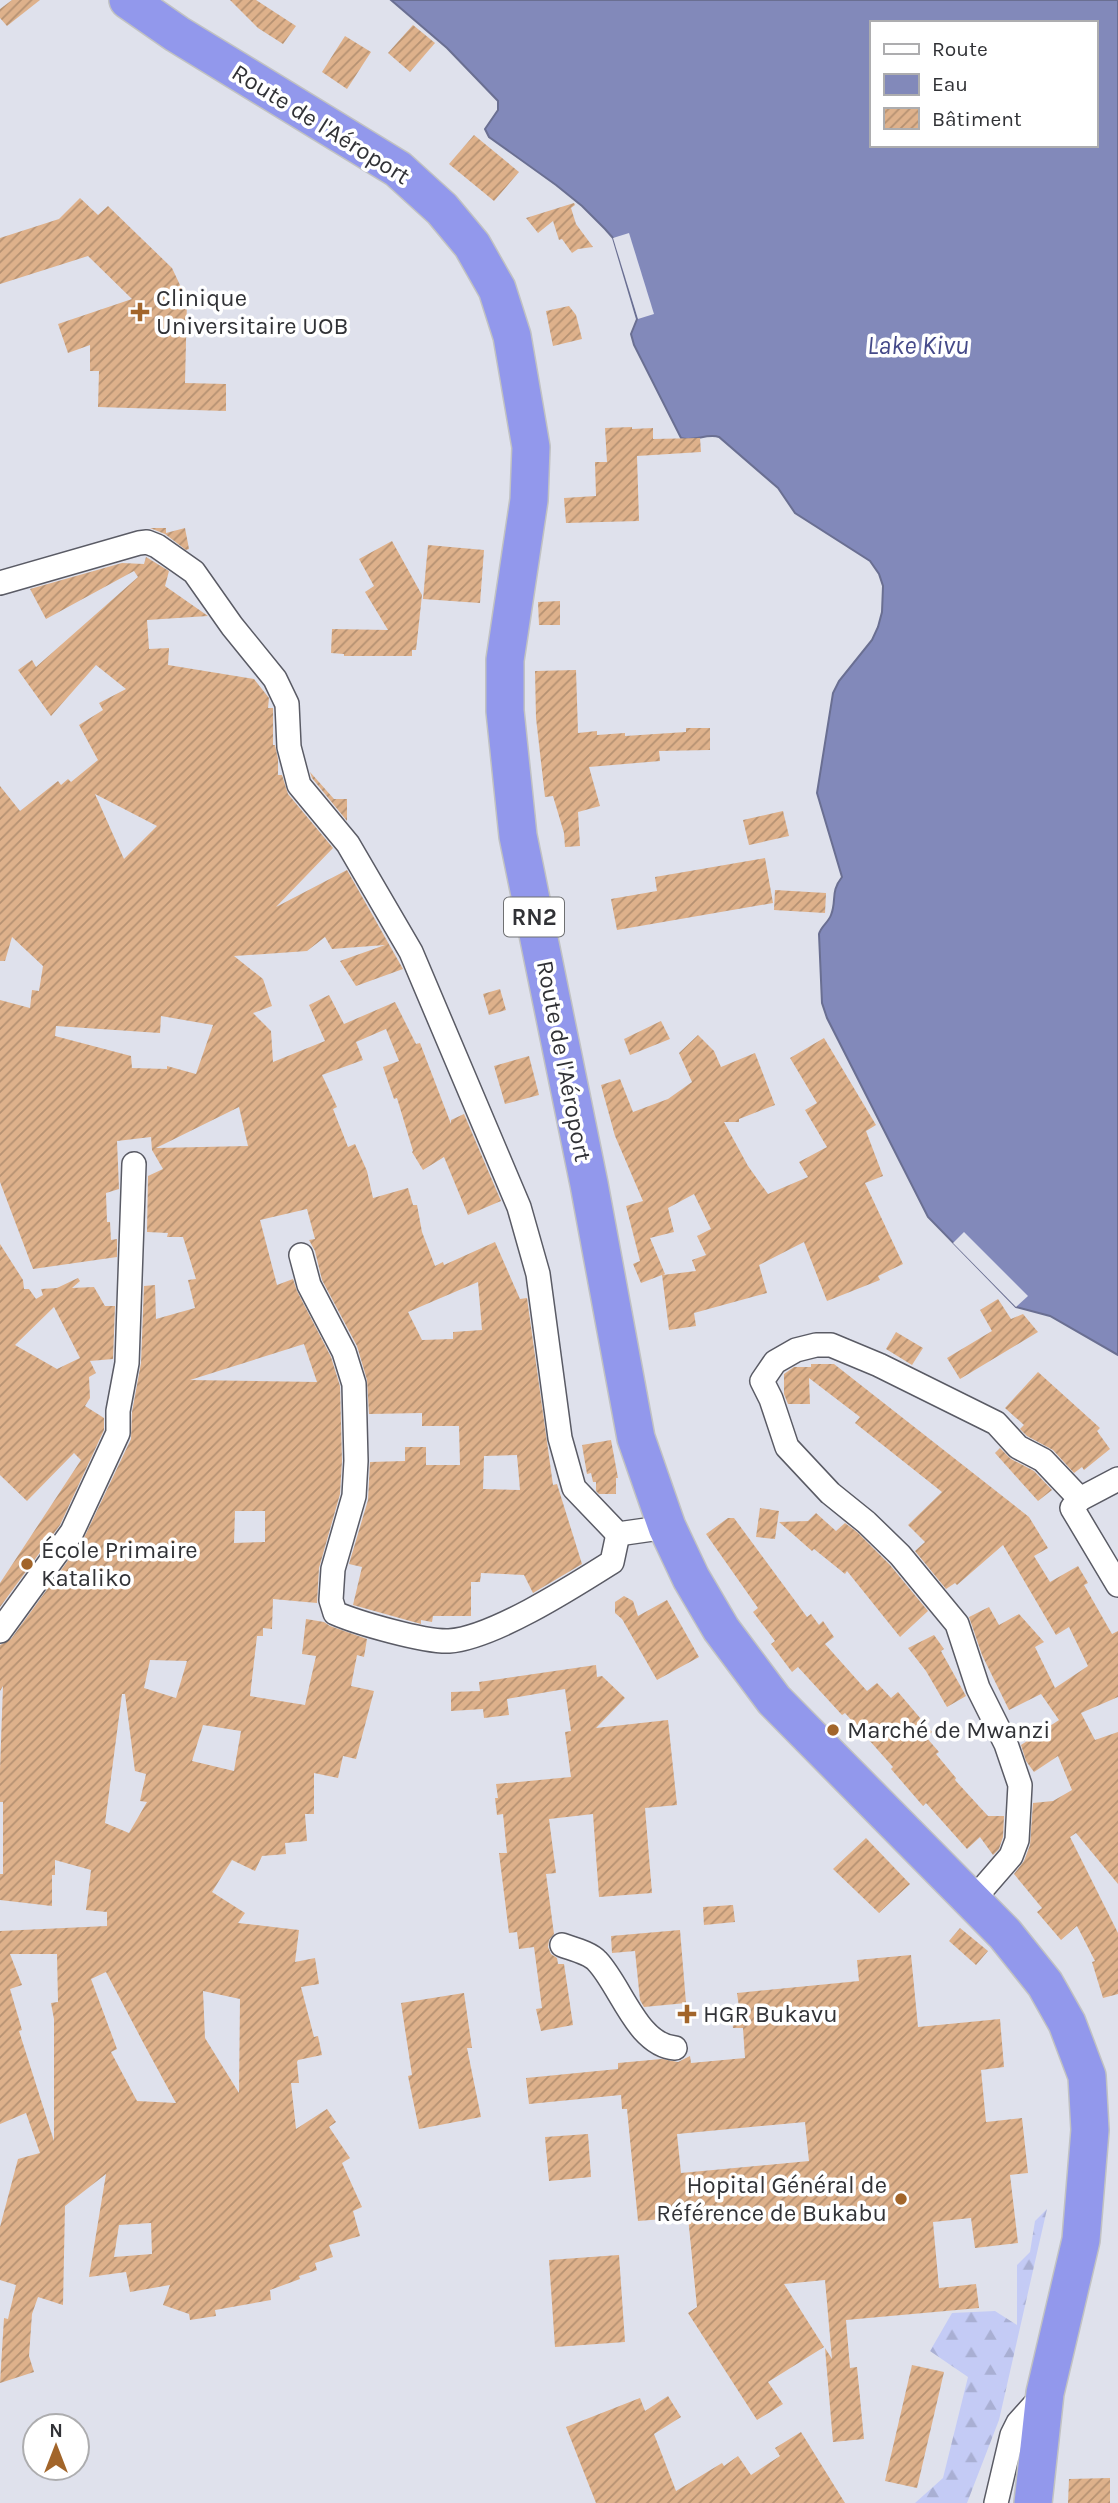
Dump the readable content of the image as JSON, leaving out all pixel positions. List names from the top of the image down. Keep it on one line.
{"streets":{"highway":["Route de l'Aéroport","RN2"]},"crossings":[["Route de l'Aéroport","RN2"]],"water":["Lake Kivu"],"places":{"health":["Clinique Universitaire UOB","HGR Bukavu"],"other":["École Primaire Kataliko","Marché de Mwanzi","Hopital Général de Référence de Bukabu"]},"legend":["Route","Eau","Bâtiment"],"north":"top"}
